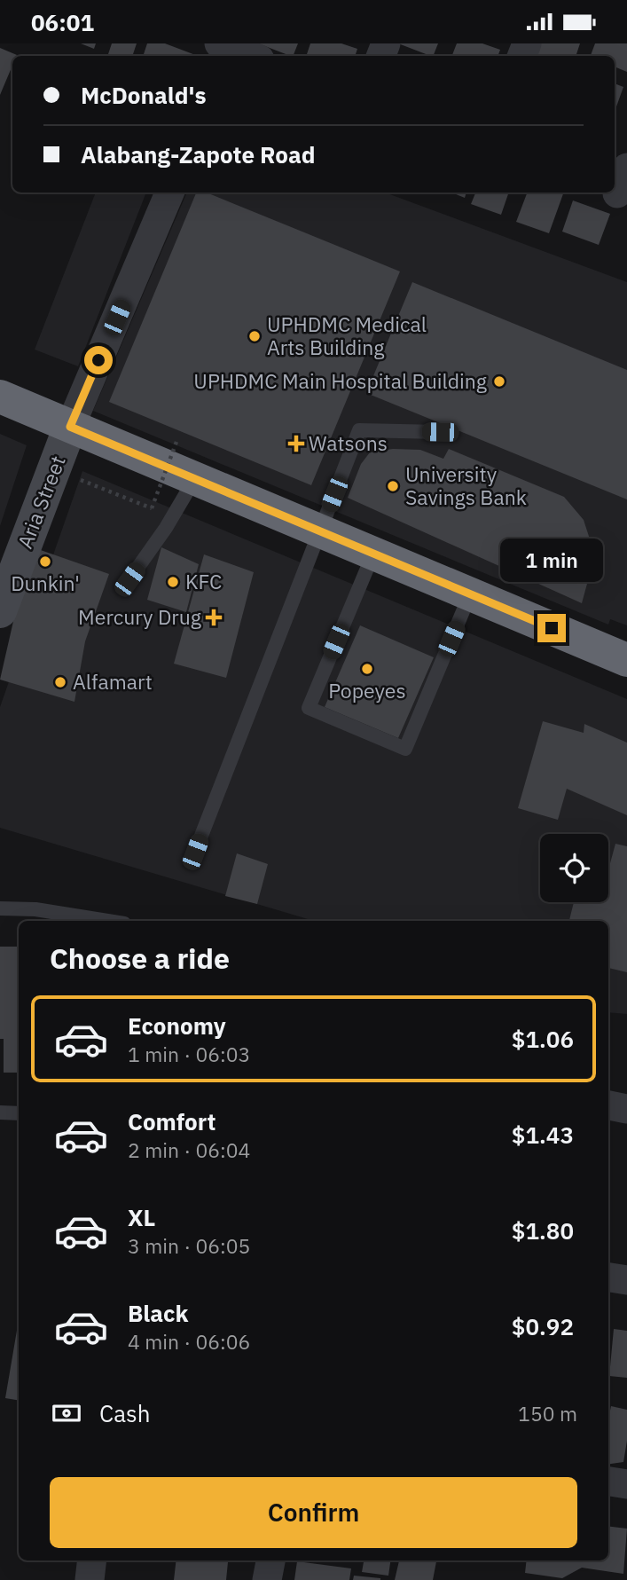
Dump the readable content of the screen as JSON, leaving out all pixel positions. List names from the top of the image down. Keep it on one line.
{"streets":{"street":["Aria Street"]},"places":{"other":["UPHDMC Medical Arts Building","UPHDMC Main Hospital Building","University Savings Bank","Dunkin'","KFC","Popeyes","Alfamart"],"health":["Watsons","Mercury Drug"]},"page":{"status":"06:01","banner":["McDonald's","Alabang-Zapote Road"],"bubble":"1 min","heading":"Choose a ride","list":[{"name":"Economy","note":"1 min · 06:03","value":"$1.06"},{"name":"Comfort","note":"2 min · 06:04","value":"$1.43"},{"name":"XL","note":"3 min · 06:05","value":"$1.80"},{"name":"Black","note":"4 min · 06:06","value":"$0.92"}],"pay":["Cash","150 m"],"buttons":"Confirm"}}
